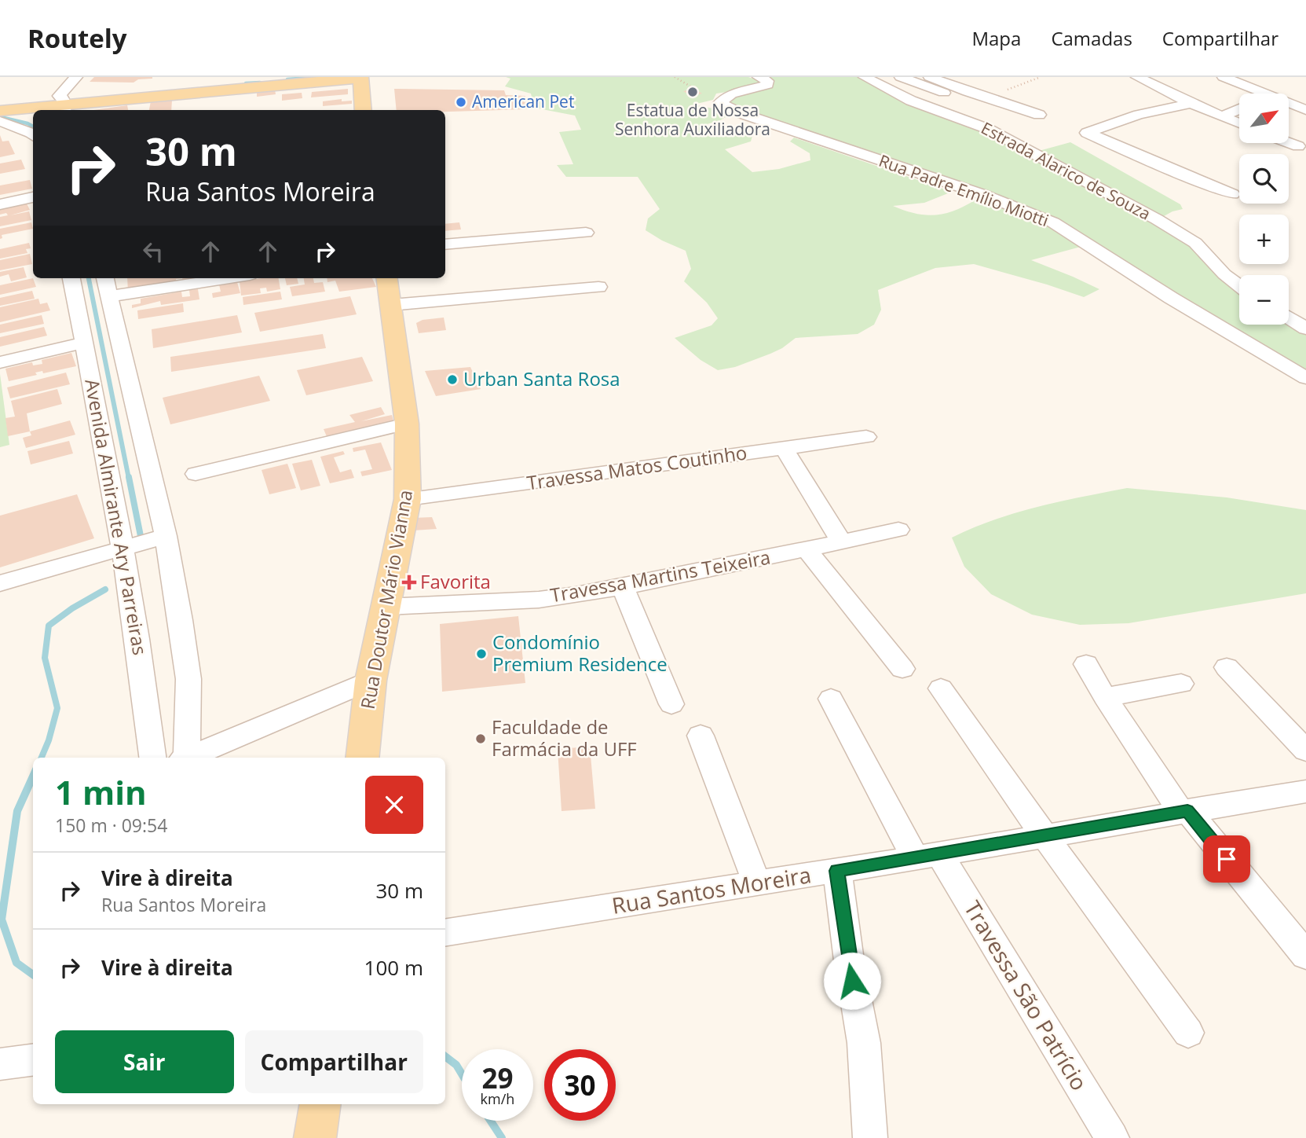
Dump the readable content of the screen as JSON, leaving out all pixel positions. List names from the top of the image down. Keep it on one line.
{"streets":{"main road":["Rua Doutor Mário Vianna"],"street":["Estrada Alarico de Souza","Rua Padre Emílio Miotti","Travessa Matos Coutinho","Avenida Almirante Ary Parreiras","Travessa Martins Teixeira","Rua Santos Moreira","Travessa São Patrício"]},"crossings":[["Travessa Matos Coutinho","Rua Doutor Mário Vianna"],["Travessa Martins Teixeira","Rua Doutor Mário Vianna"],["Rua Santos Moreira","Travessa São Patrício"]],"places":{"other":["Estatua de Nossa Senhora Auxiliadora","American Pet","Urban Santa Rosa","Condomínio Premium Residence","Faculdade de Farmácia da UFF"],"health":["Favorita"]},"north":"top right","page":{"header":"Routely","nav":["Mapa","Camadas","Compartilhar"],"map_buttons":["+","−"],"turn":["30 m","Rua Santos Moreira"],"heading":["1 min","150 m · 09:54"],"list":[{"name":"Vire à direita","note":"Rua Santos Moreira","value":"30 m"},{"name":"Vire à direita","value":"100 m"}],"buttons":["Sair","Compartilhar"],"speed":"29 km/h","limit":"30"}}
